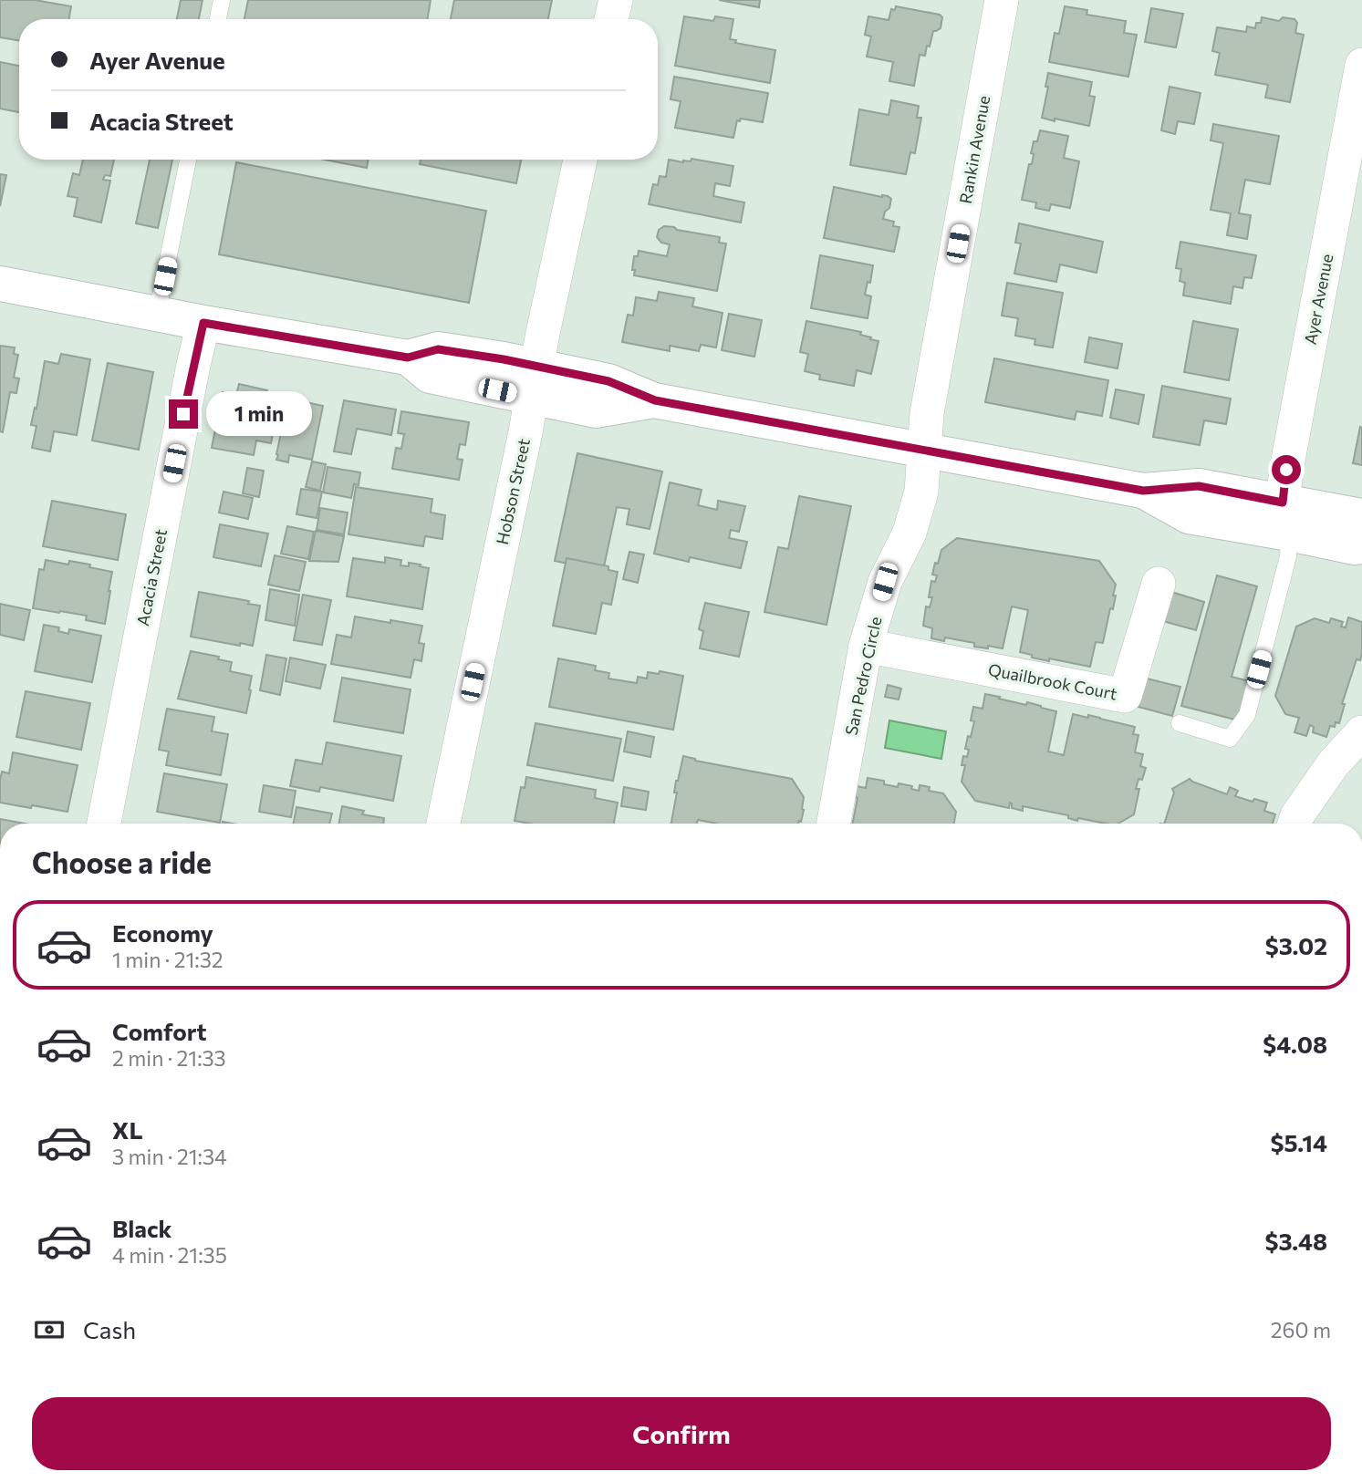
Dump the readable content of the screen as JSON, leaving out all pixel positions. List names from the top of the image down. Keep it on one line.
{"streets":{"street":["Rankin Avenue","Ayer Avenue","Hobson Street","Acacia Street","San Pedro Circle","Quailbrook Court"]},"crossings":[["Rankin Avenue","San Pedro Circle"],["San Pedro Circle","Quailbrook Court"]],"page":{"banner":["Ayer Avenue","Acacia Street"],"bubble":"1 min","heading":"Choose a ride","list":[{"name":"Economy","note":"1 min · 21:32","value":"$3.02"},{"name":"Comfort","note":"2 min · 21:33","value":"$4.08"},{"name":"XL","note":"3 min · 21:34","value":"$5.14"},{"name":"Black","note":"4 min · 21:35","value":"$3.48"}],"pay":["Cash","260 m"],"buttons":"Confirm"}}
